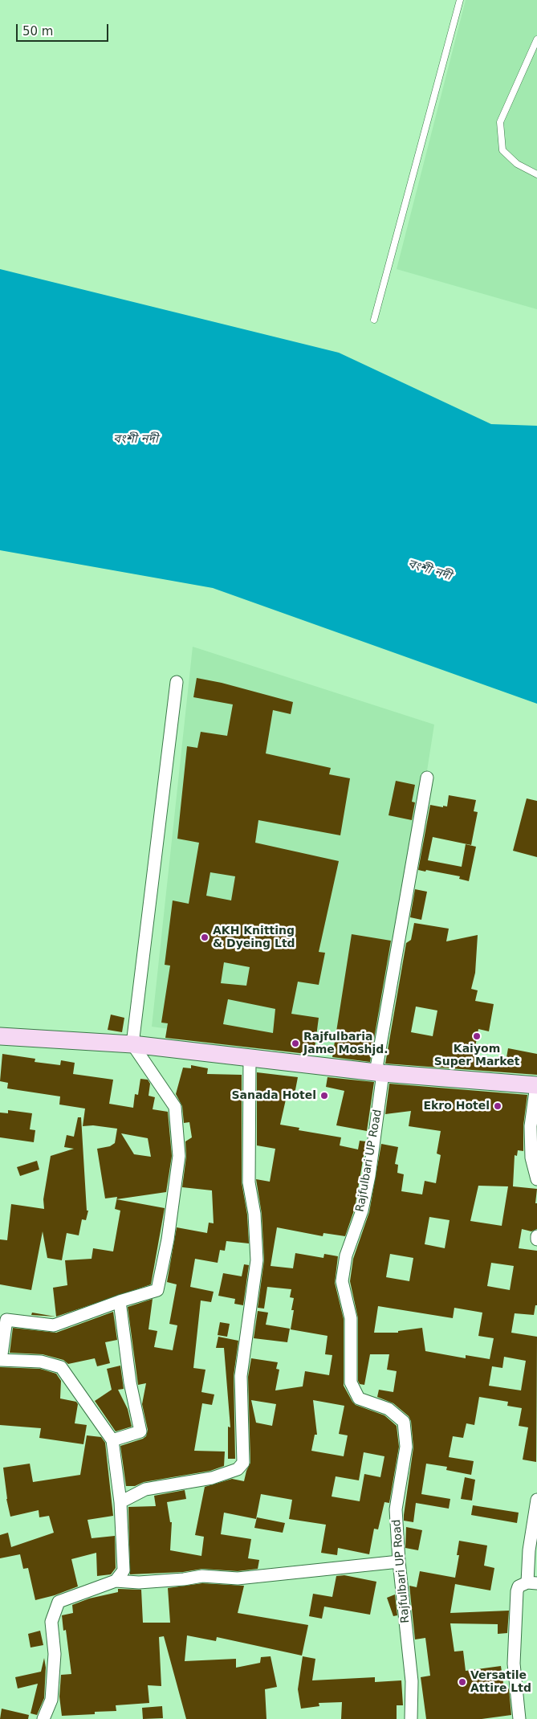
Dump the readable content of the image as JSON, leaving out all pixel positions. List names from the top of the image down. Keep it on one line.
{"streets":{"street":["Rajfulbari UP Road"]},"water":["বংশী নদী"],"places":["AKH Knitting & Dyeing Ltd","Kaiyom Super Market","Rajfulbaria Jame Moshjd.","Sanada Hotel","Ekro Hotel","Versatile Attire Ltd"],"scale_bar":"50 m"}
